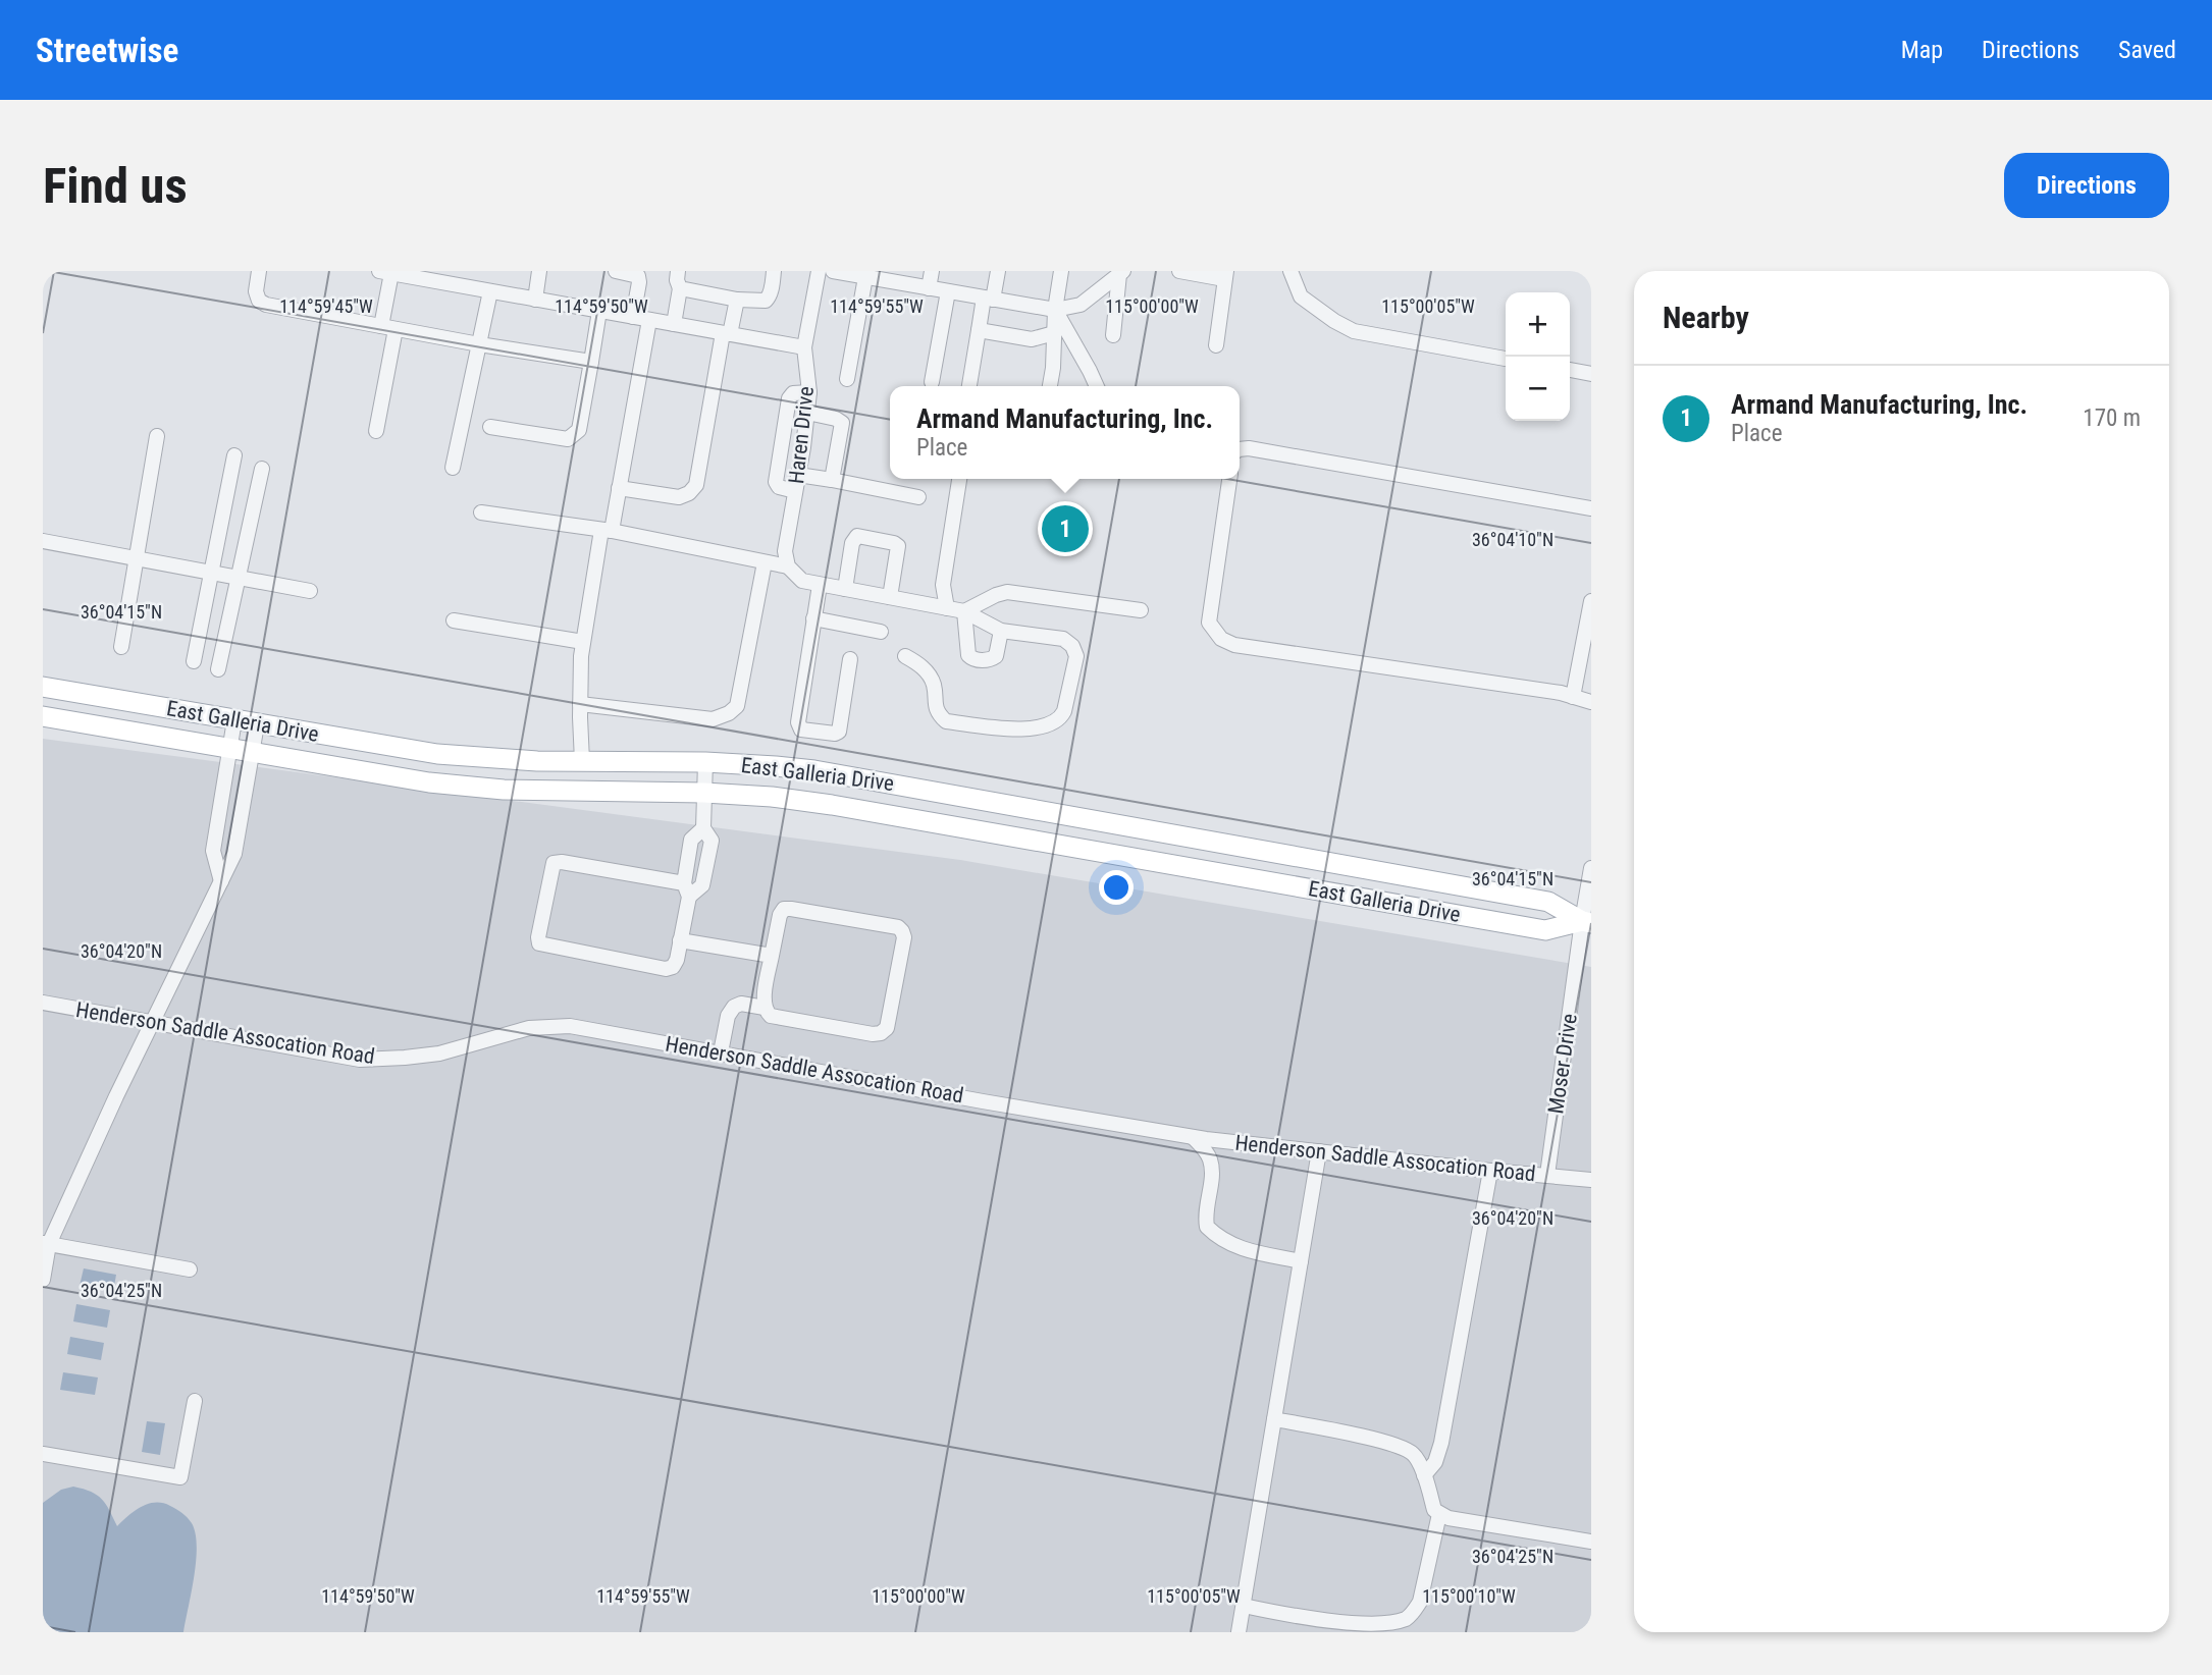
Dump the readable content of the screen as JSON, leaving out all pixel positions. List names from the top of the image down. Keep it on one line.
{"streets":{"main road":["East Galleria Drive"],"street":["Haren Drive","Henderson Saddle Assocation Road","Moser Drive"]},"crossings":[["East Galleria Drive","Moser Drive"],["Henderson Saddle Assocation Road","Moser Drive"]],"page":{"header":"Streetwise","nav":["Map","Directions","Saved"],"buttons":"Directions","title":"Find us","heading":"Nearby","map_buttons":["+","−"],"list":[{"mark":"1","name":"Armand Manufacturing, Inc.","note":"Place","value":"170 m"}],"popup":["Armand Manufacturing, Inc.","Place"],"pins":"1"},"coordinates":["114°59'45\"W","114°59'50\"W","114°59'55\"W","115°00'00\"W","115°00'05\"W","36°04'10\"N","36°04'15\"N","36°04'20\"N","36°04'25\"N","115°00'10\"W"]}
